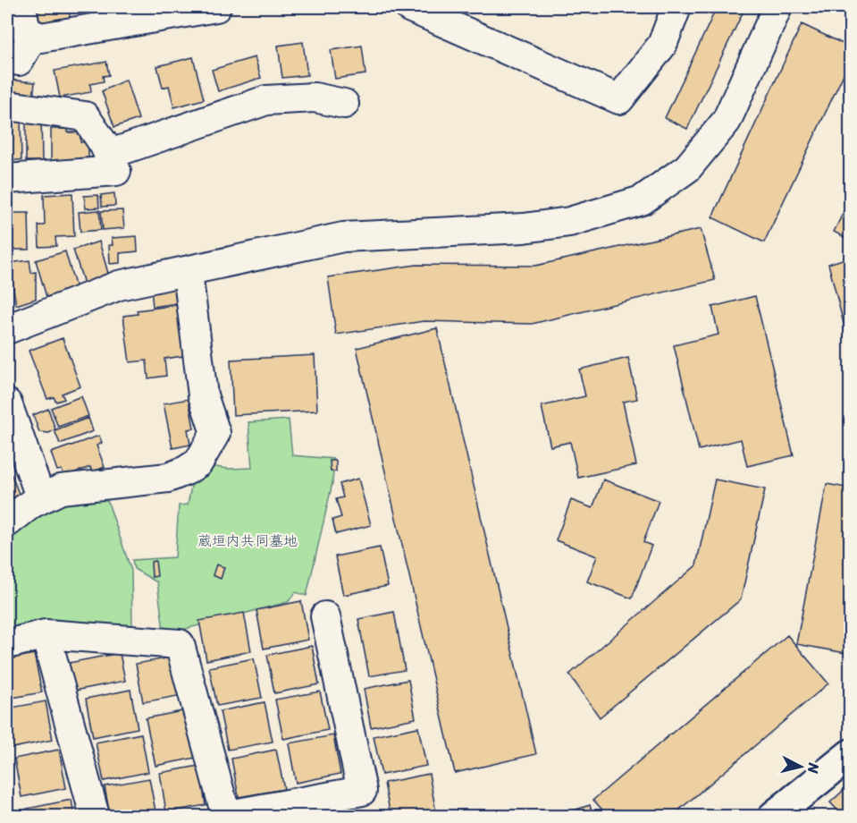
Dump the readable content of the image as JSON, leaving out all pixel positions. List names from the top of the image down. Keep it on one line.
{"parks":["蔵垣内共同墓地"],"north":"right"}
